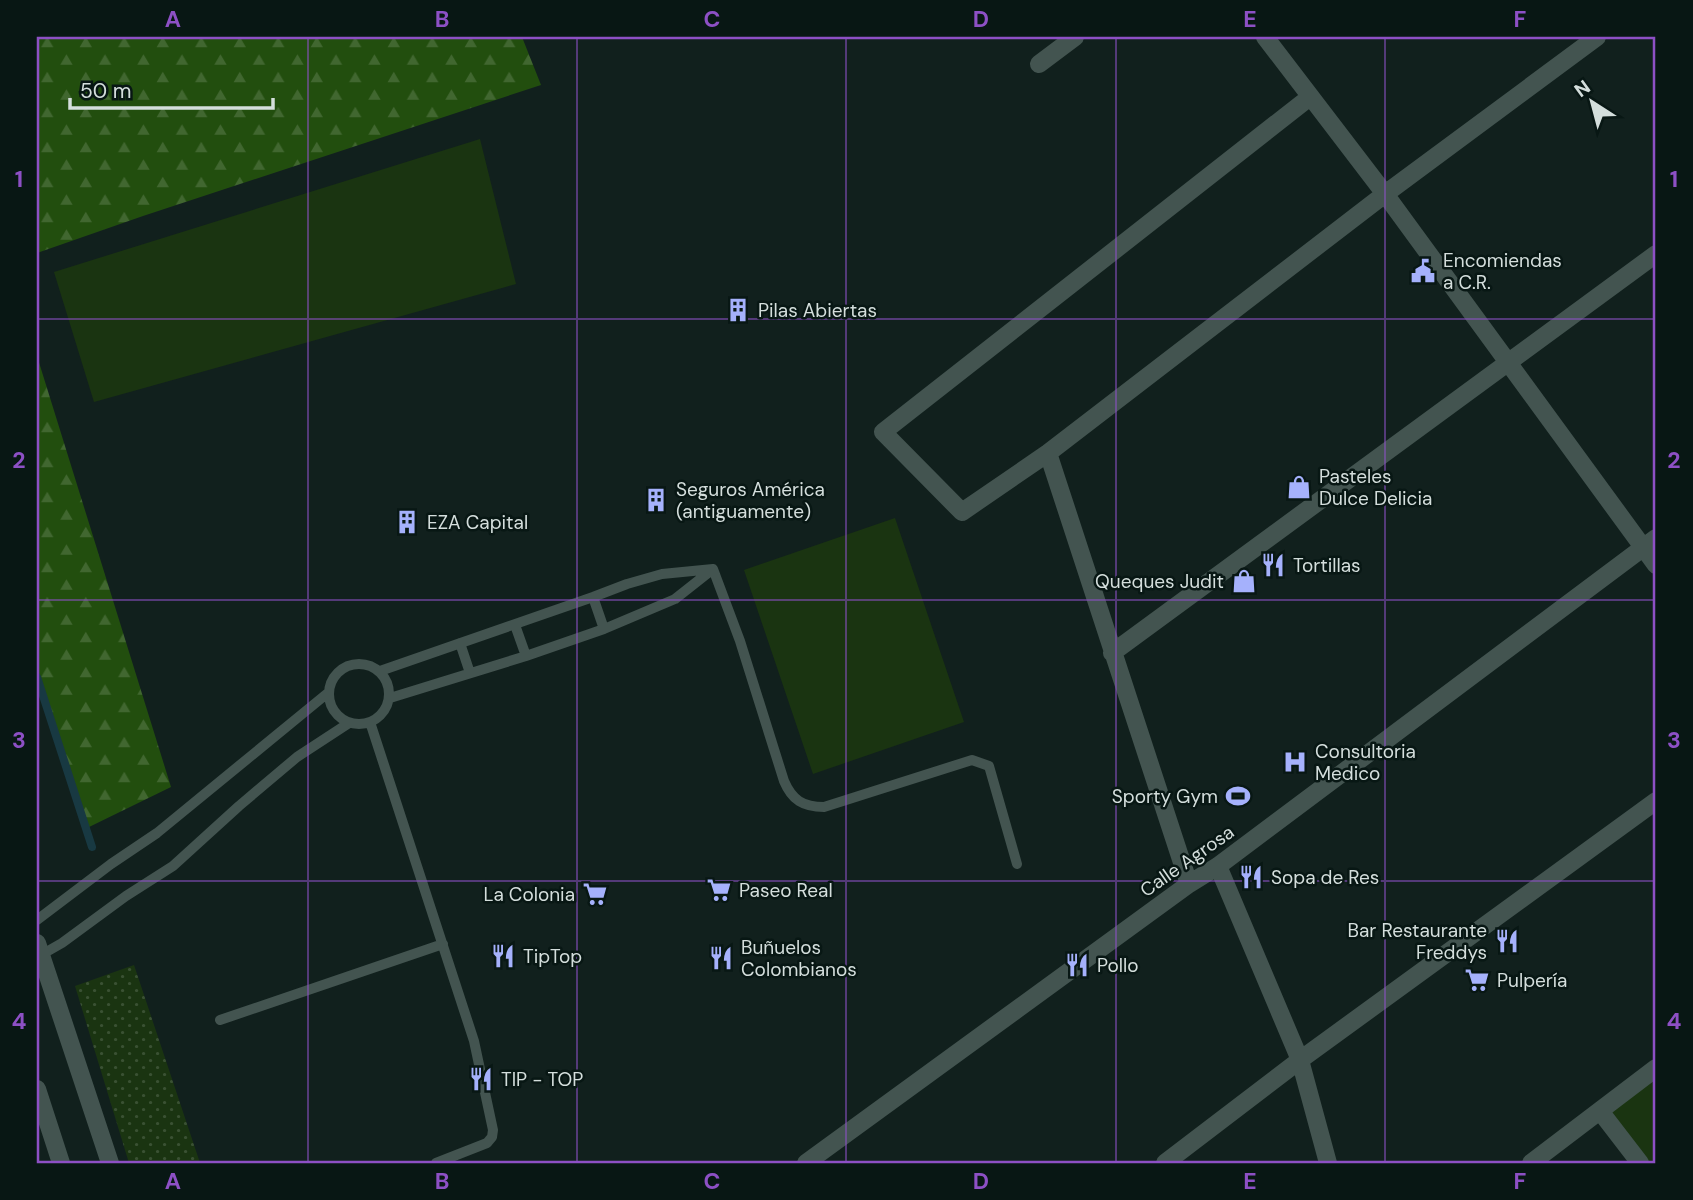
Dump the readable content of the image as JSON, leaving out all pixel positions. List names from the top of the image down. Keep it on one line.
{"streets":{"street":["Calle Agrosa"]},"places":{"public building":["Encomiendas a C.R."],"building":["Pilas Abiertas","Seguros América (antiguamente)","EZA Capital"],"shop":["Pasteles Dulce Delicia","Queques Judit"],"restaurant":["Tortillas","Sopa de Res","Bar Restaurante Freddys","TipTop","Buñuelos Colombianos","Pollo","TIP - TOP"],"hospital":["Consultoria Medico"],"sports":["Sporty Gym"],"supermarket":["Paseo Real","La Colonia","Pulpería"]},"scale_bar":"50 m","north":"top left","grid":{"columns":["A","B","C","D","E","F"],"rows":["1","2","3","4"]}}
